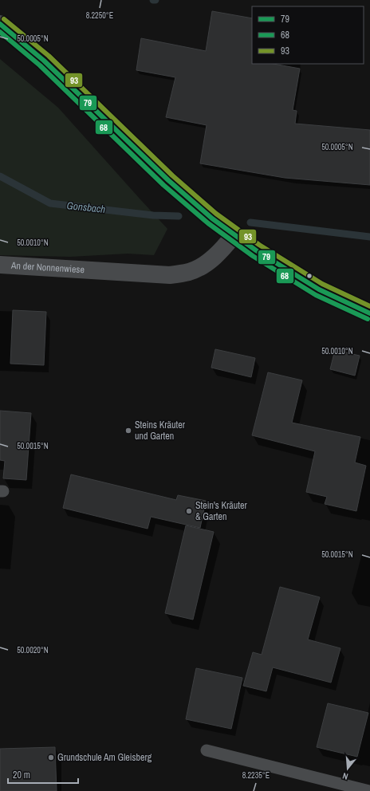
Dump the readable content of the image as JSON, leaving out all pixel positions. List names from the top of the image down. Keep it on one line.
{"streets":{"street":["An der Nonnenwiese"]},"water":["Gonsbach"],"places":["Steins Kräuter und Garten","Stein's Kräuter & Garten","Grundschule Am Gleisberg"],"lines":["transit line 93","transit line 79","transit line 68"],"legend":["79","68","93"],"scale_bar":"20 m","north":"bottom","coordinates":["8.2250°E","50.0005°N","50.0010°N","50.0015°N","50.0020°N","8.2235°E"]}
